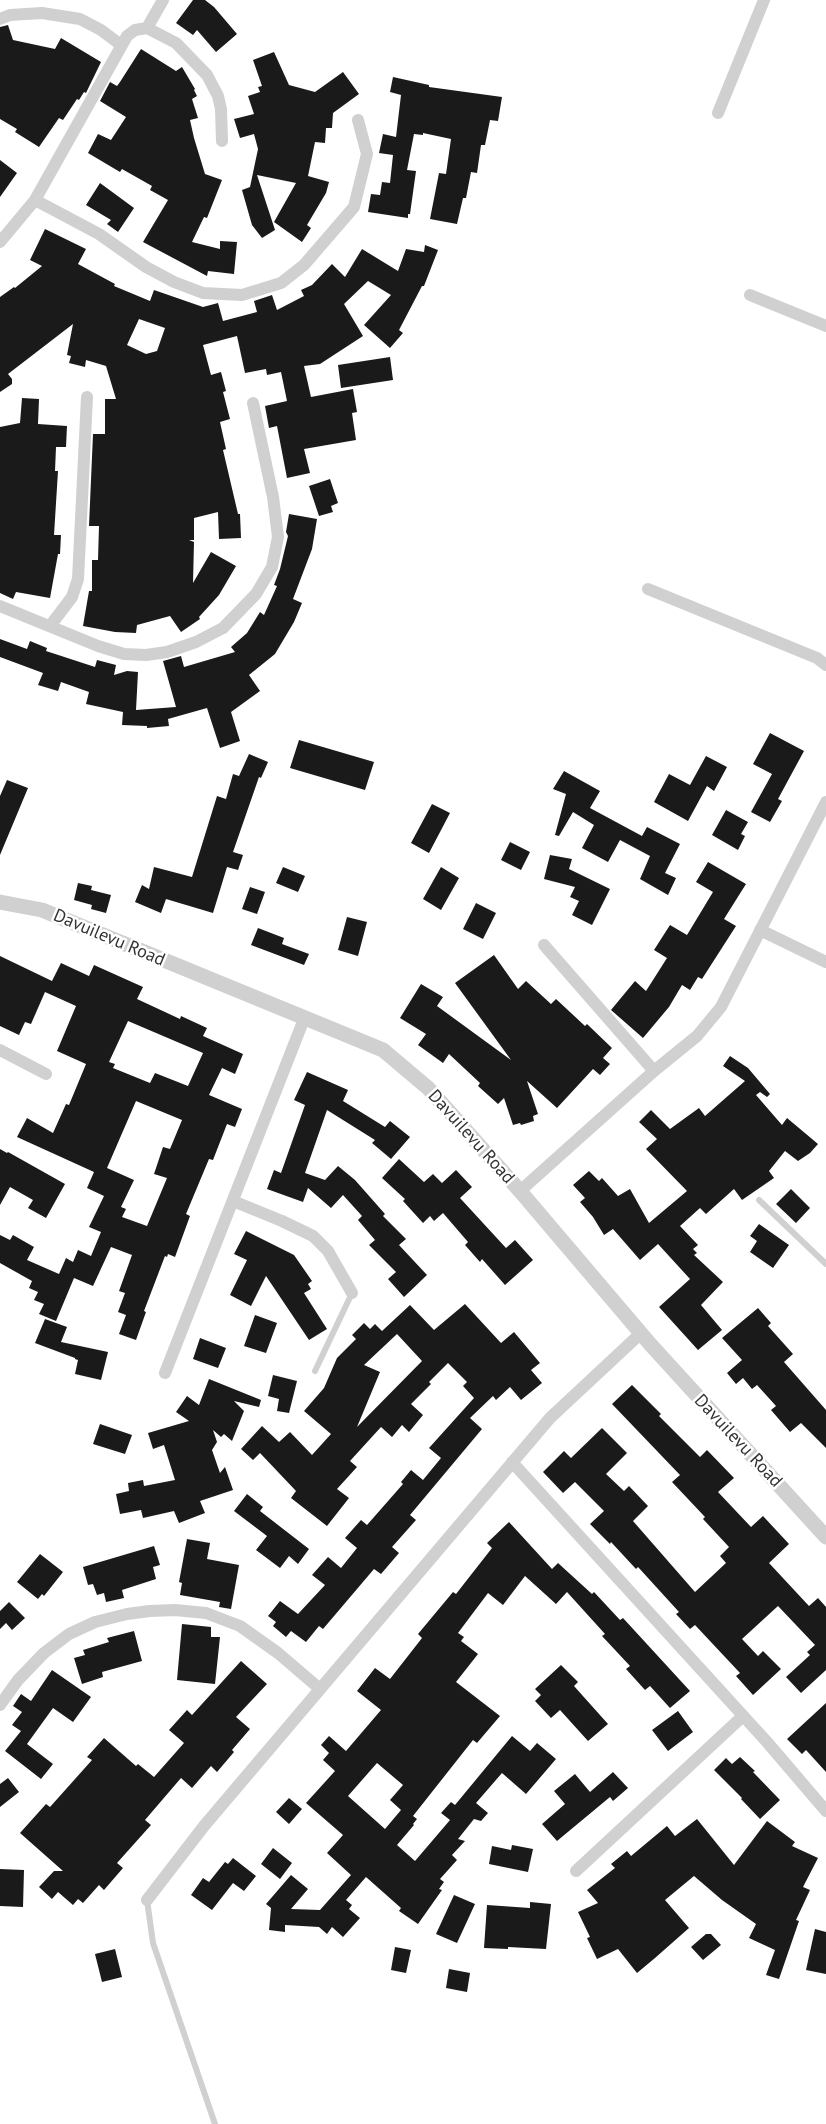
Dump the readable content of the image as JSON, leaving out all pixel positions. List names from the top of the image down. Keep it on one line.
{"streets":{"street":["Davuilevu Road"]}}
